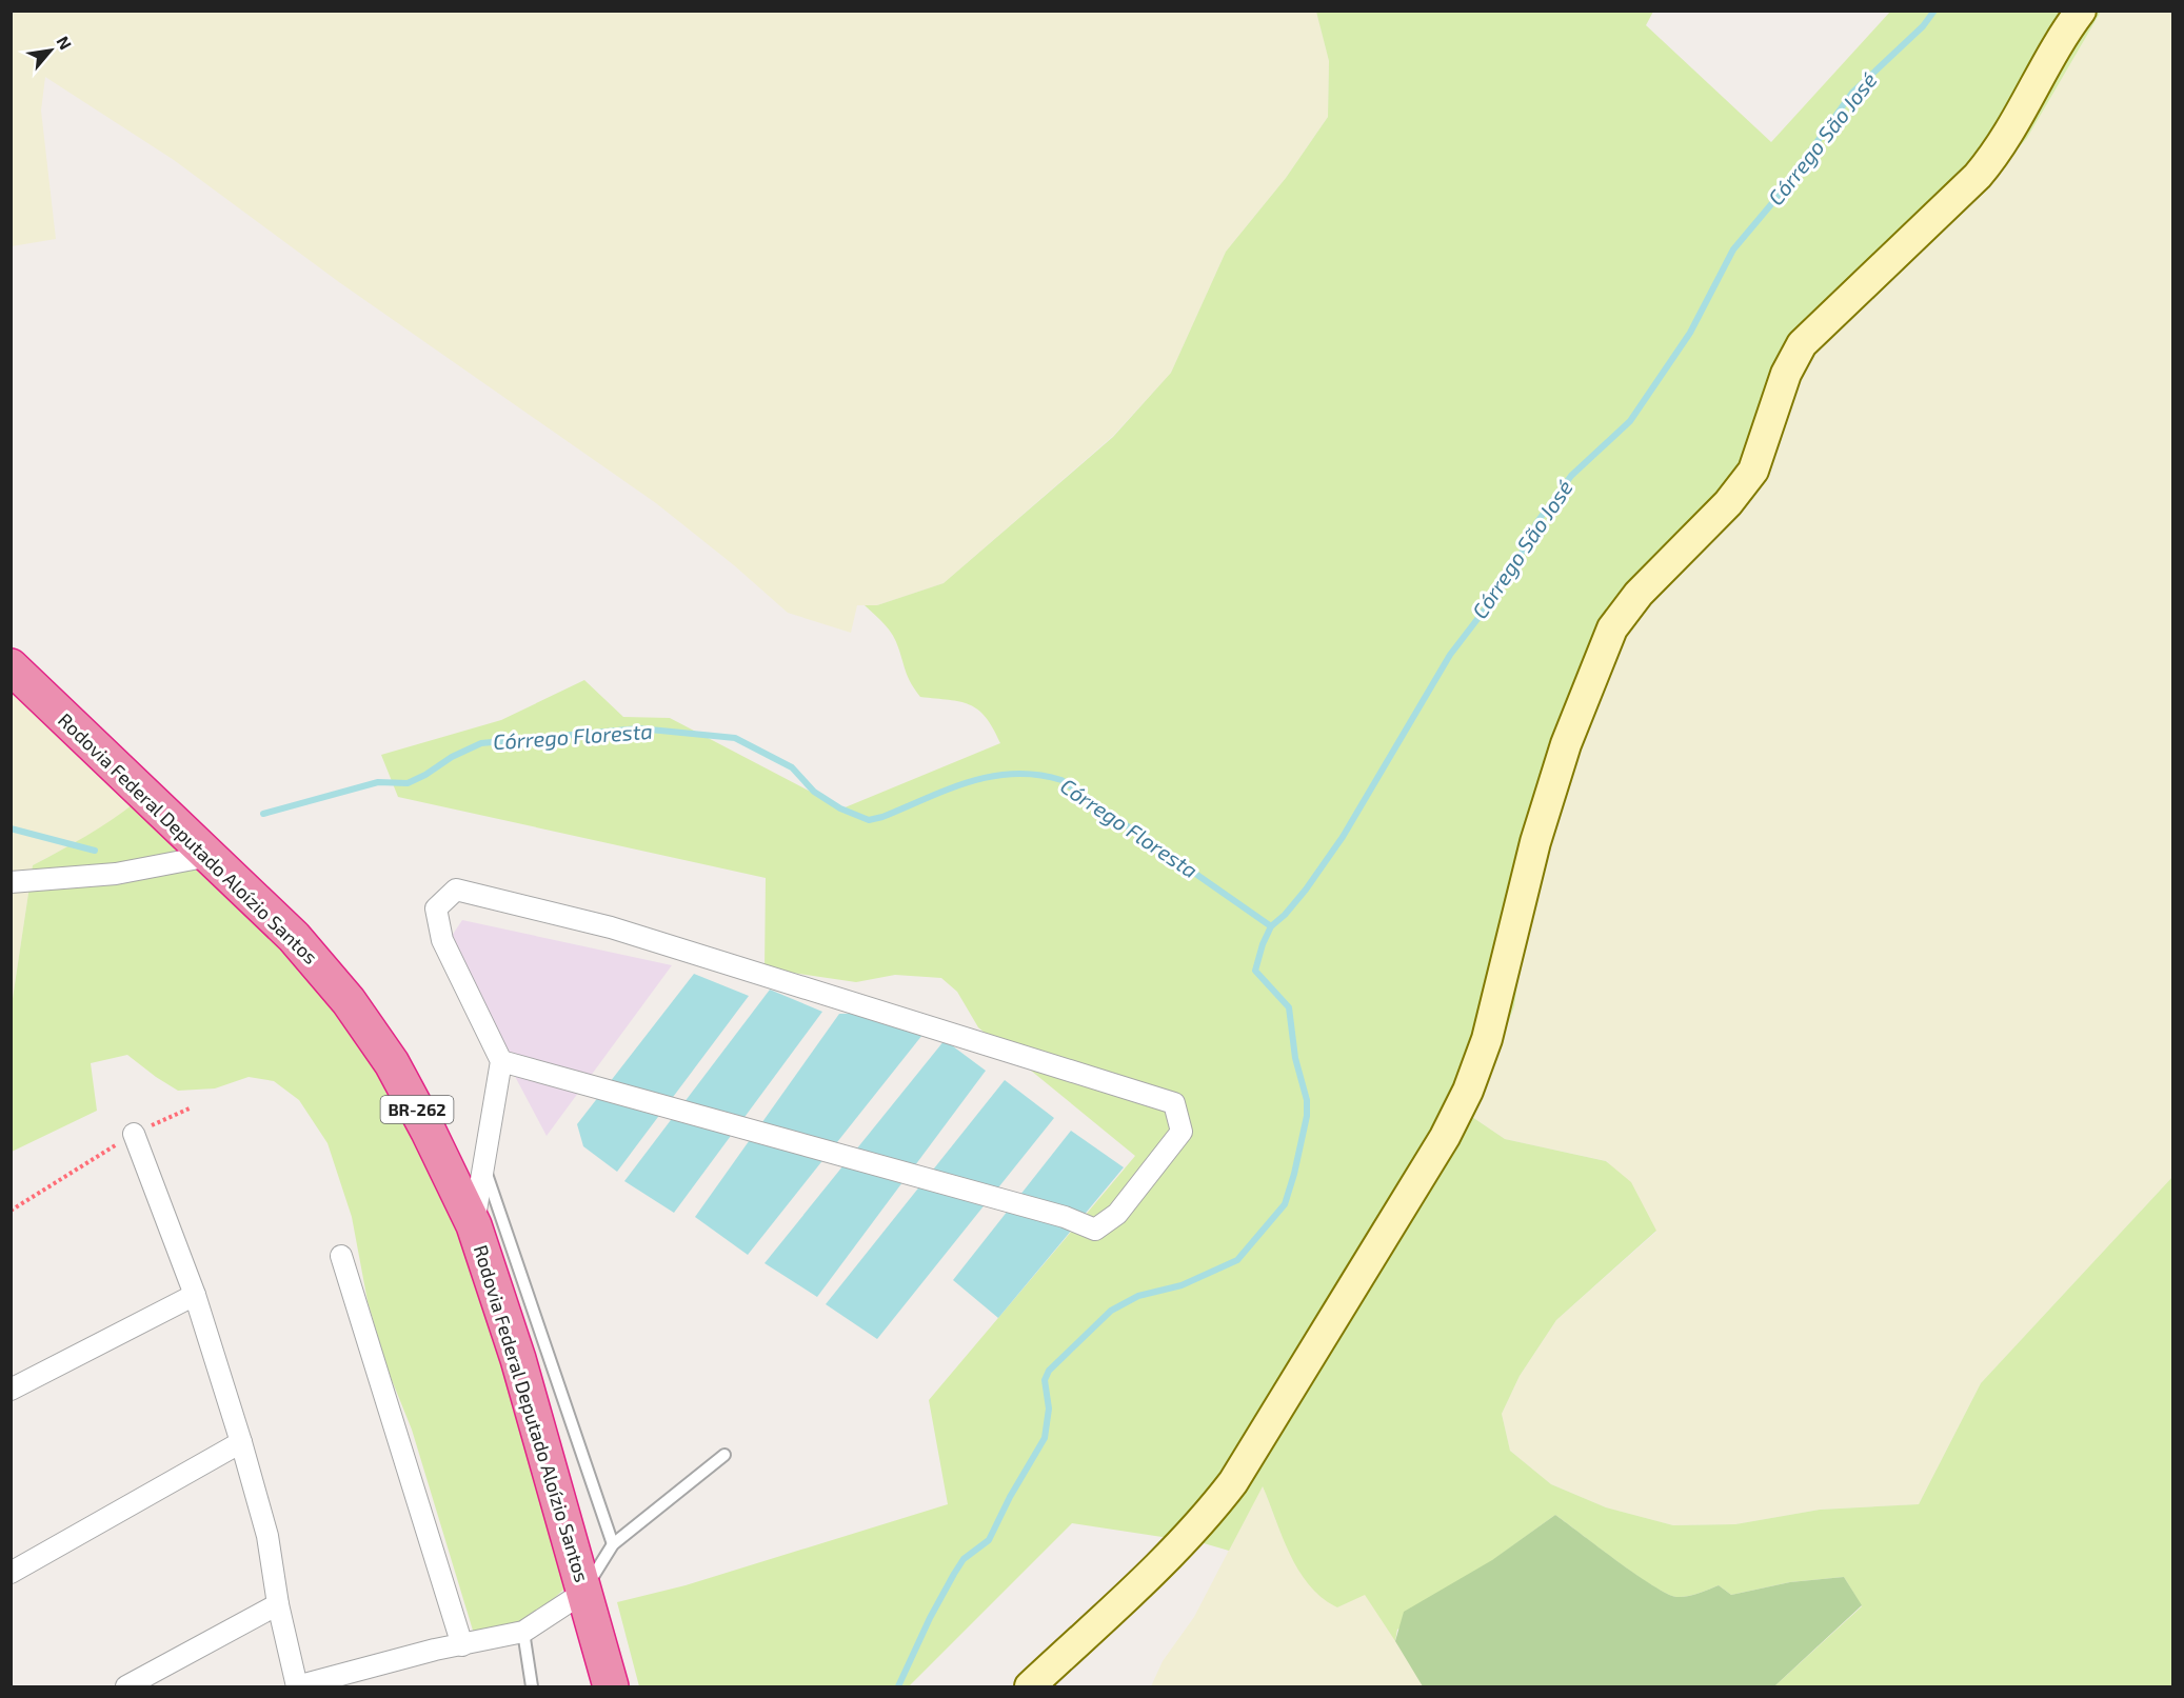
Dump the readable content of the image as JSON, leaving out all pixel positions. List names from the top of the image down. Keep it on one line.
{"streets":{"highway":["Rodovia Federal Deputado Aloízio Santos","BR-262"]},"water":["Córrego São José","Córrego Floresta"],"north":"top right"}
